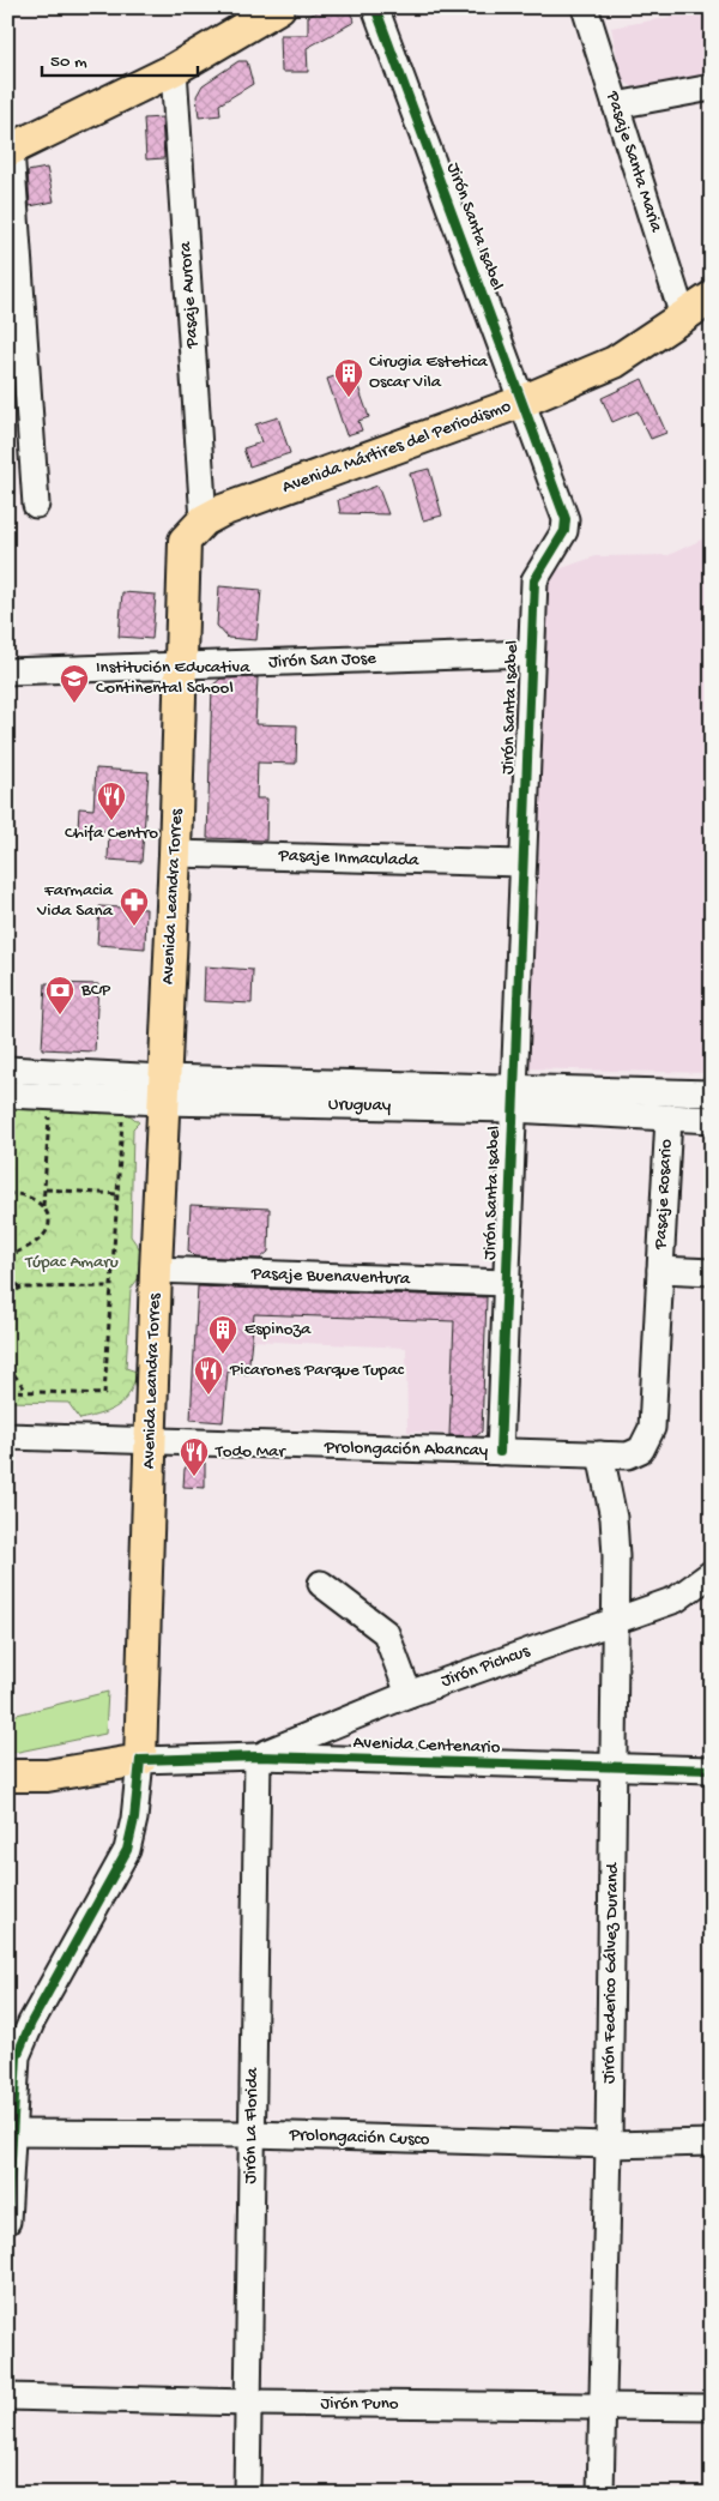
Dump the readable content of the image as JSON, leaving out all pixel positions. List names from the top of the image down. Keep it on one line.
{"streets":{"main road":["Avenida Mártires del Periodismo","Avenida Leandra Torres","Avenida Centenario"],"street":["Pasaje Santa Maria","Jirón Santa Isabel","Pasaje Aurora","Jirón San Jose","Pasaje Inmaculada","Uruguay","Pasaje Rosario","Pasaje Buenaventura","Prolongación Abancay","Jirón Pichcus","Jirón Federico Gálvez Durand","Jirón La Florida","Prolongación Cusco","Jirón Puno"]},"crossings":[["Pasaje Santa Maria","Avenida Mártires del Periodismo"],["Jirón Santa Isabel","Avenida Mártires del Periodismo"],["Jirón Santa Isabel","Jirón San Jose"],["Jirón Santa Isabel","Pasaje Inmaculada"],["Jirón Santa Isabel","Uruguay"],["Jirón Santa Isabel","Pasaje Buenaventura"],["Jirón Santa Isabel","Prolongación Abancay"],["Pasaje Aurora","Avenida Mártires del Periodismo"],["Pasaje Aurora","Avenida Leandra Torres"],["Avenida Mártires del Periodismo","Avenida Leandra Torres"],["Jirón San Jose","Avenida Leandra Torres"],["Pasaje Inmaculada","Avenida Leandra Torres"],["Avenida Leandra Torres","Uruguay"],["Avenida Leandra Torres","Pasaje Buenaventura"],["Avenida Leandra Torres","Prolongación Abancay"],["Avenida Leandra Torres","Avenida Centenario"],["Avenida Leandra Torres","Prolongación Cusco"],["Uruguay","Pasaje Rosario"],["Pasaje Rosario","Prolongación Abancay"],["Prolongación Abancay","Jirón Federico Gálvez Durand"],["Jirón Pichcus","Avenida Centenario"],["Jirón Pichcus","Jirón Federico Gálvez Durand"],["Jirón Pichcus","Jirón La Florida"],["Avenida Centenario","Jirón Federico Gálvez Durand"],["Avenida Centenario","Jirón La Florida"],["Jirón Federico Gálvez Durand","Prolongación Cusco"],["Jirón Federico Gálvez Durand","Jirón Puno"],["Jirón La Florida","Prolongación Cusco"],["Jirón La Florida","Jirón Puno"]],"parks":["Túpac Amaru"],"places":{"building":["Cirugia Estetica Oscar Vila","Espinoza"],"school or university":["Institución Educativa Continental School"],"restaurant":["Chifa Centro","Picarones Parque Tupac","Todo Mar"],"pharmacy":["Farmacia Vida Sana"],"bank":["BCP"]},"scale_bar":"50 m"}
